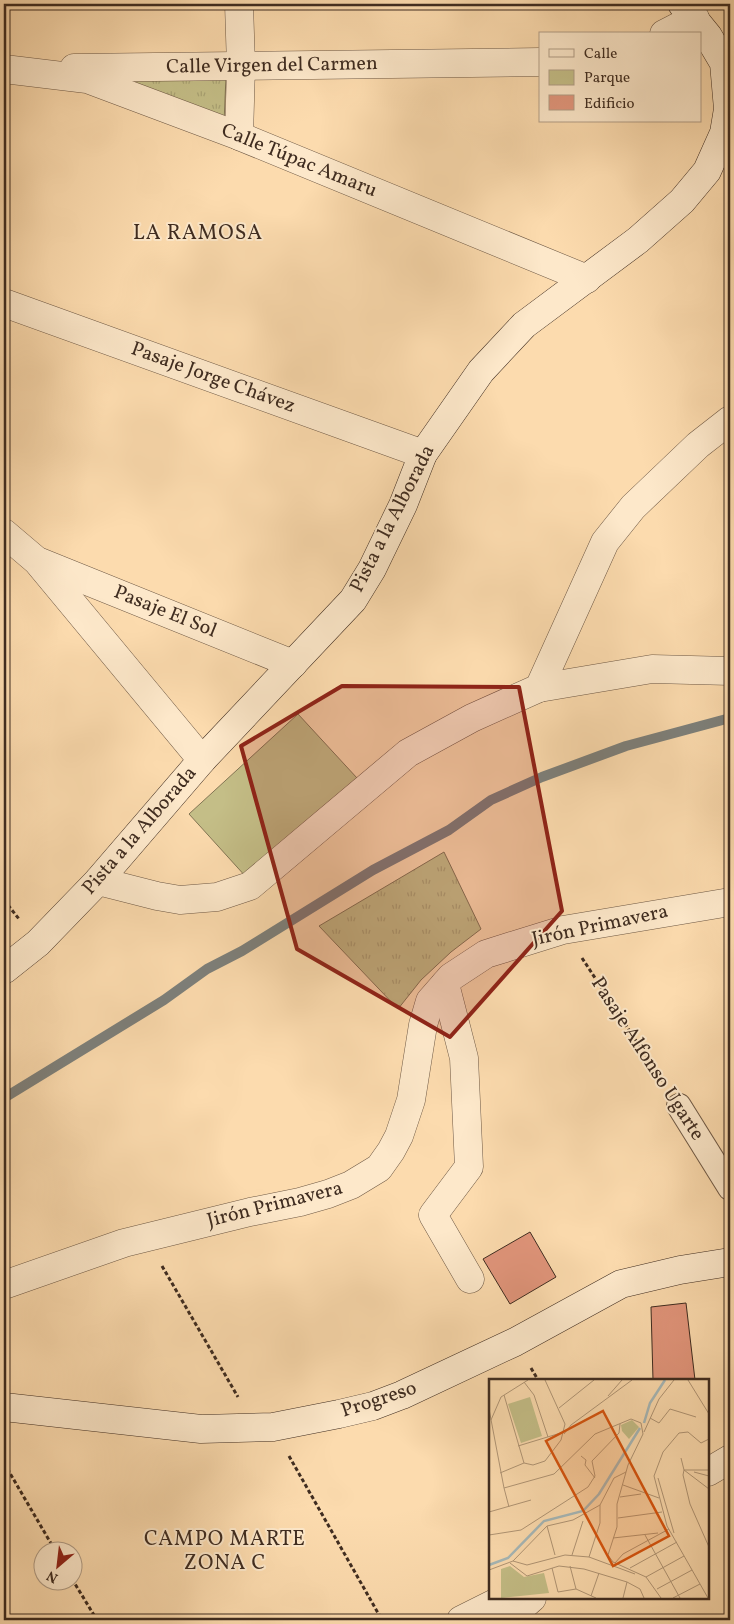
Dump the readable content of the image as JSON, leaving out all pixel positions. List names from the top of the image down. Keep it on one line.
{"streets":{"street":["Calle Virgen del Carmen","Calle Túpac Amaru","Pasaje Jorge Chávez","Pista a la Alborada","Pasaje El Sol","Jirón Primavera","Pasaje Alfonso Ugarte","Progreso"]},"crossings":[["Calle Virgen del Carmen","Calle Túpac Amaru"],["Calle Túpac Amaru","Pista a la Alborada"],["Pasaje Jorge Chávez","Pista a la Alborada"],["Pista a la Alborada","Pasaje El Sol"],["Jirón Primavera","Pasaje Alfonso Ugarte"]],"districts":["LA RAMOSA","CAMPO MARTE ZONA C"],"legend":["Calle","Parque","Edificio"],"north":"bottom left"}
